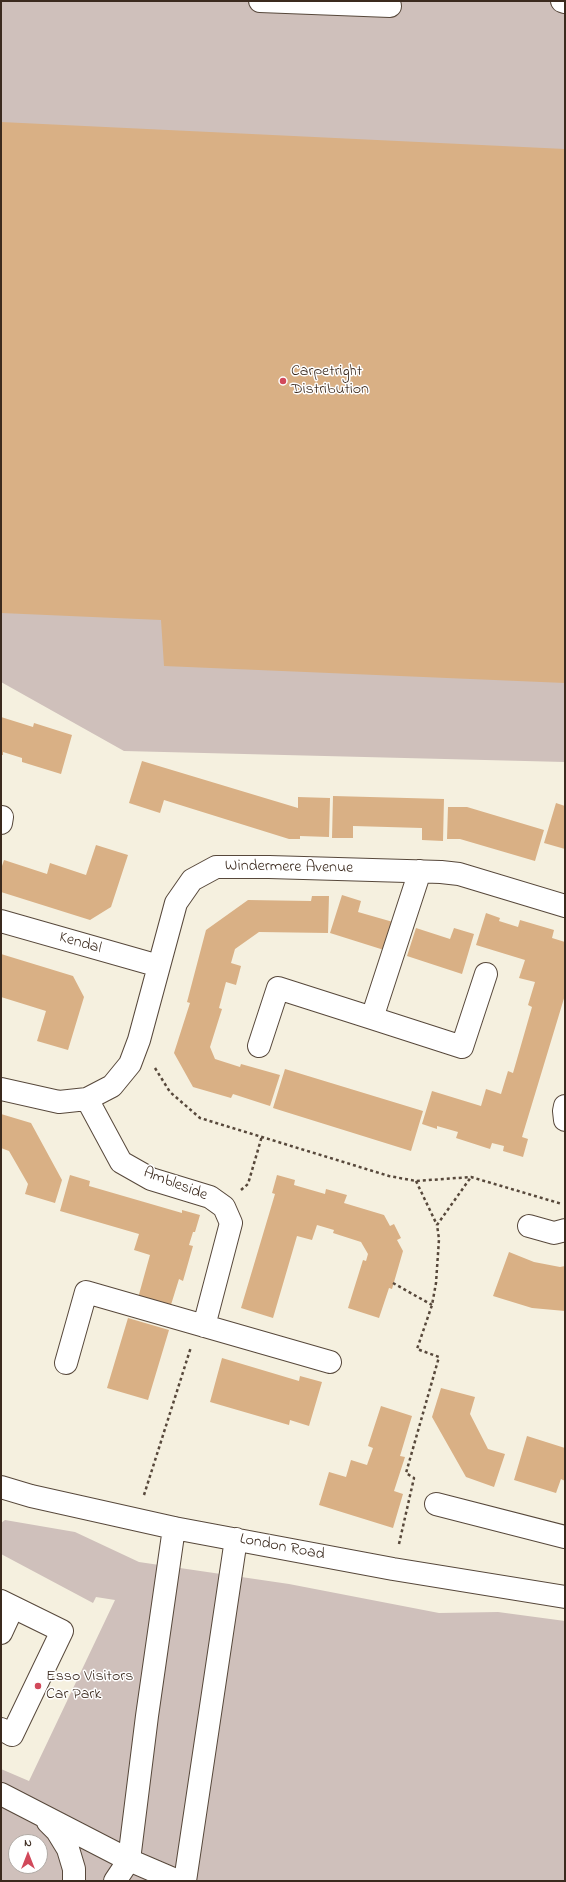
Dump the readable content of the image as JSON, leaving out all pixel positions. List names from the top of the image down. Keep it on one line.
{"streets":{"street":["Windermere Avenue","Kendal","Ambleside","London Road"]},"crossings":[["Windermere Avenue","Kendal"],["Windermere Avenue","Ambleside"]],"places":["Carpetright Distribution","Esso Visitors Car Park"],"north":"top"}
